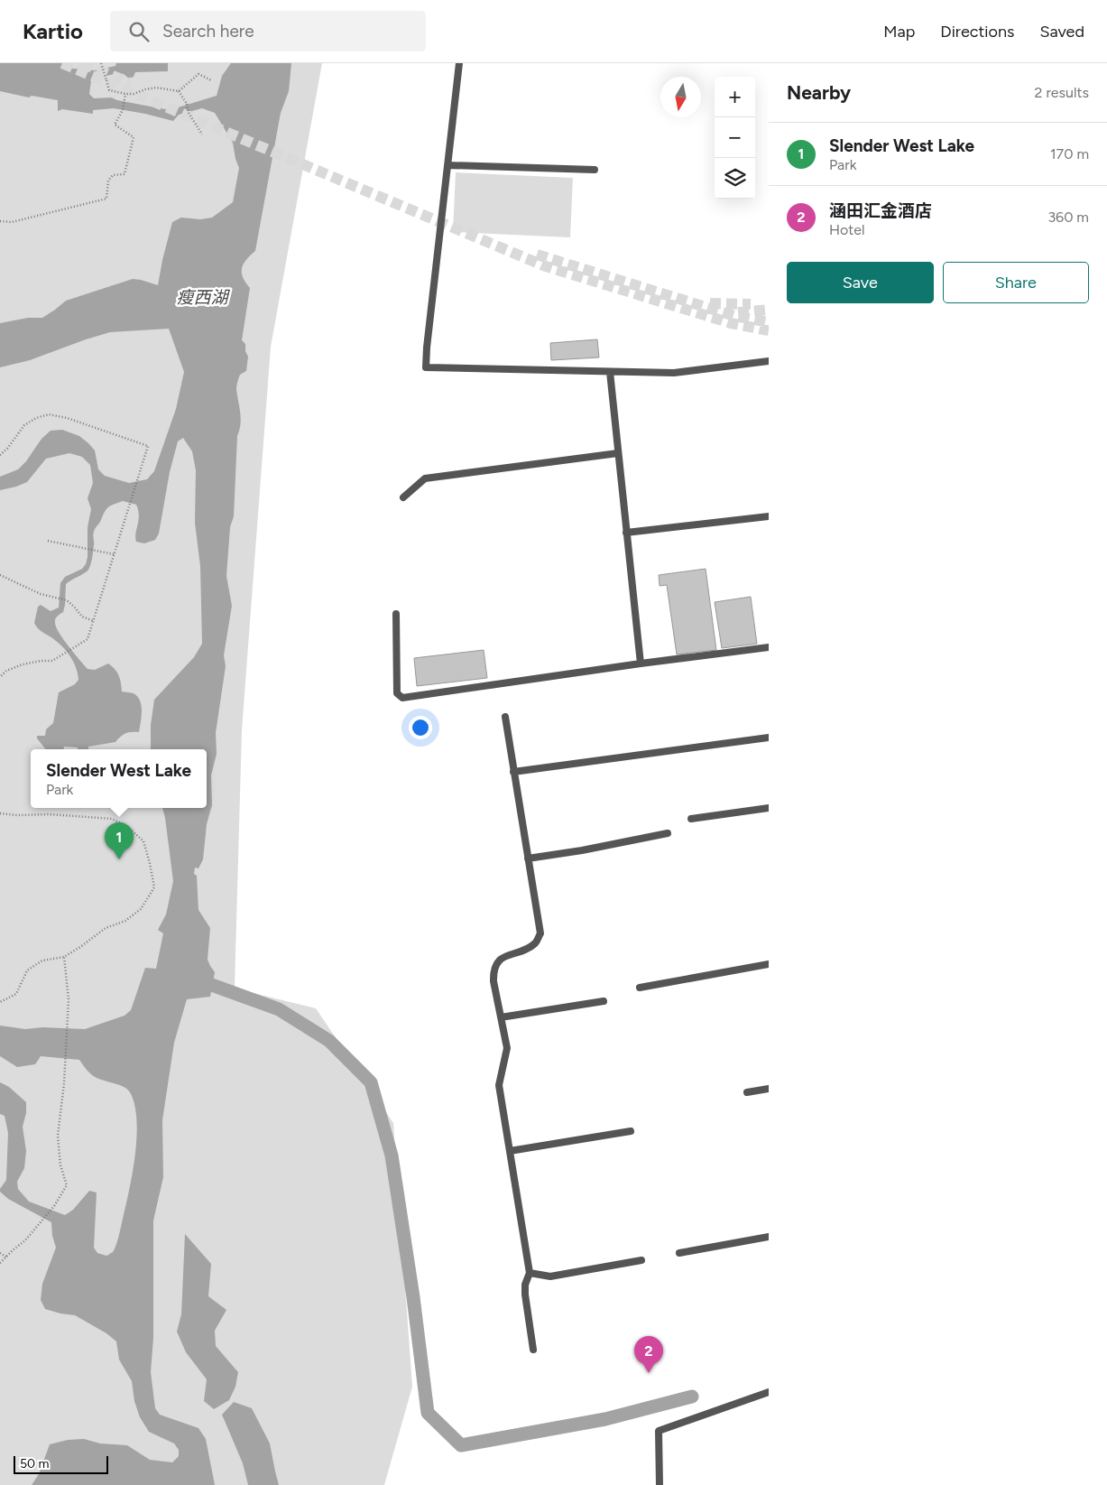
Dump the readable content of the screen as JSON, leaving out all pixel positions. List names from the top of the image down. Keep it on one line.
{"water":["瘦西湖"],"scale_bar":"50 m","north":"bottom","page":{"header":"Kartio","search":"Search here","nav":["Map","Directions","Saved"],"heading":["Nearby","2 results"],"map_buttons":["+","−"],"list":[{"mark":"1","name":"Slender West Lake","note":"Park","value":"170 m"},{"mark":"2","name":"涵田汇金酒店","note":"Hotel","value":"360 m"}],"buttons":["Save","Share"],"popup":["Slender West Lake","Park"],"pins":["1","2"],"scale":"50 m"}}
